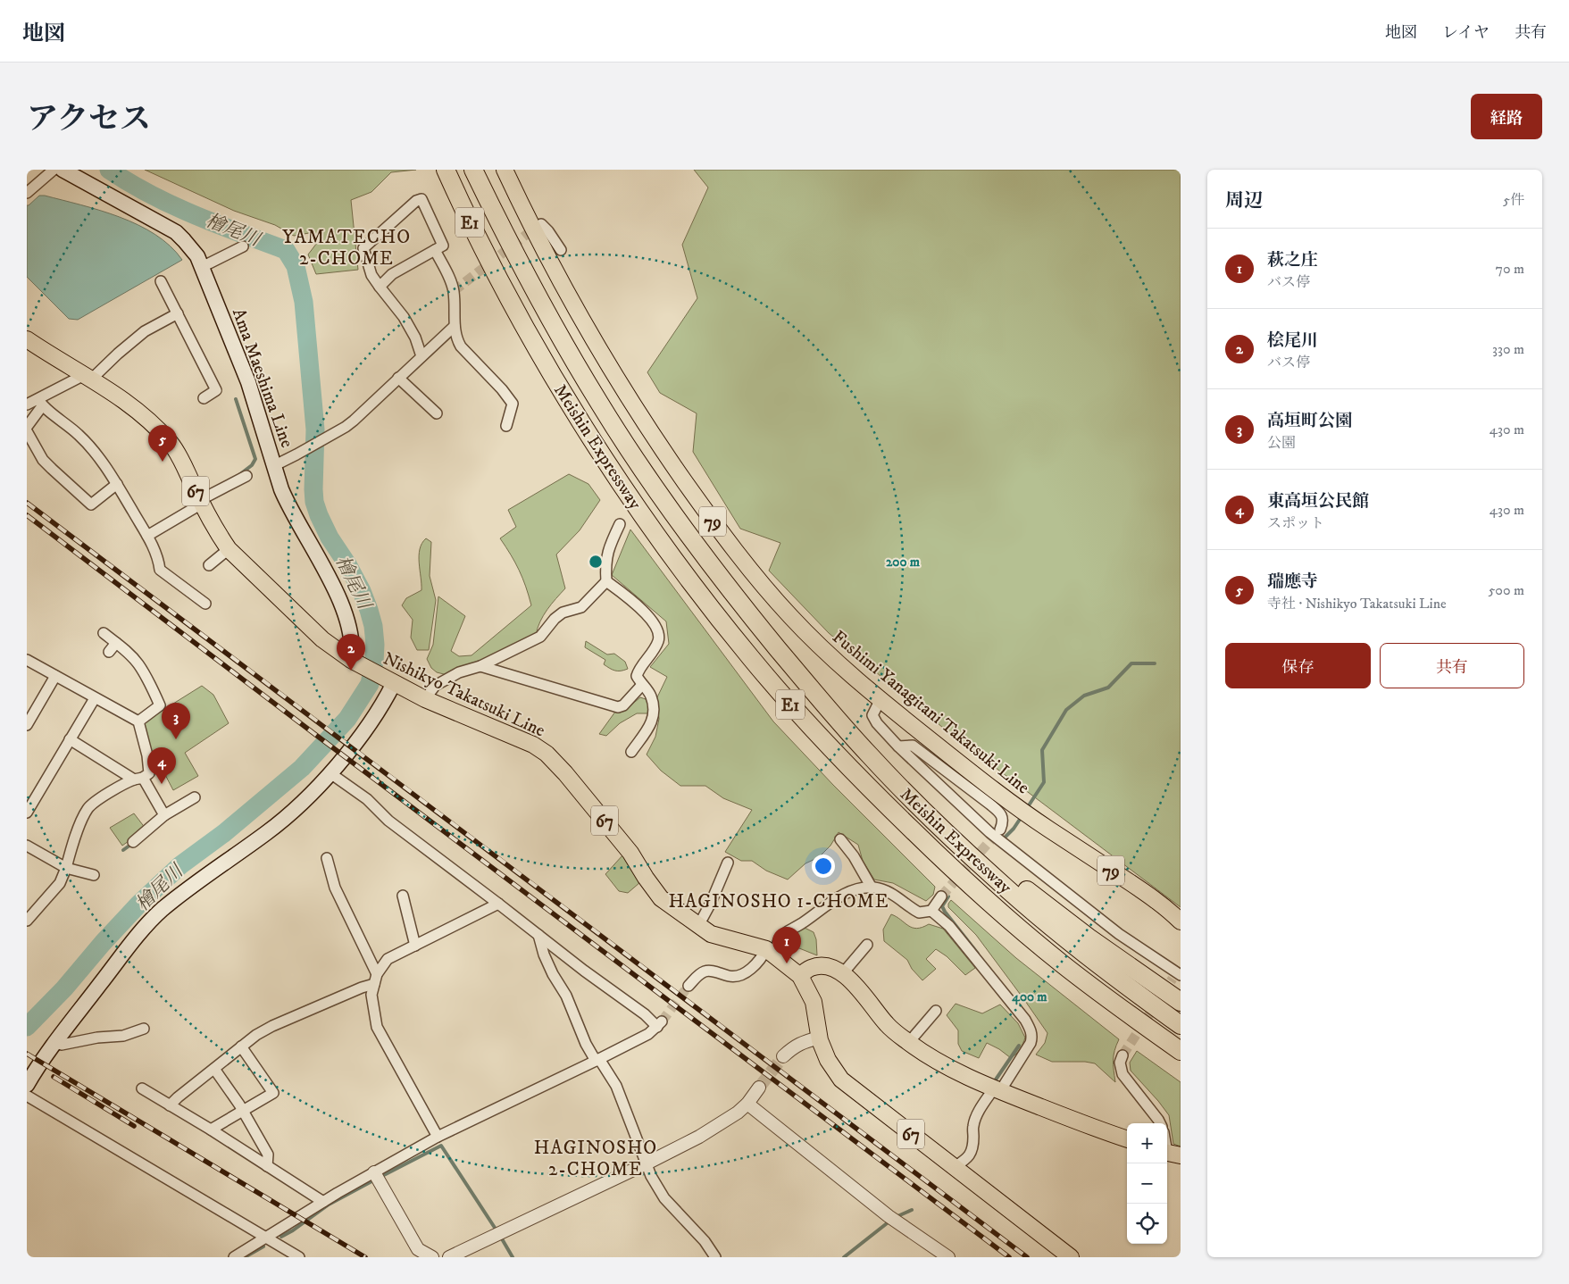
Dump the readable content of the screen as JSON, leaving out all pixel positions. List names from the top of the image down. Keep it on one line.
{"streets":{"highway":["E1","Meishin Expressway"],"main road":["Ama Maeshima Line","67","79","Nishikyo Takatsuki Line","Fushimi Yanagitani Takatsuki Line"]},"crossings":[["Ama Maeshima Line","Nishikyo Takatsuki Line"]],"districts":["YAMATECHO 2-CHOME","HAGINOSHO 1-CHOME","HAGINOSHO 2-CHOME"],"water":["檜尾川"],"page":{"header":"地図","nav":["地図","レイヤ","共有"],"title":"アクセス","buttons":["経路",["保存","共有"]],"heading":["周辺","5件"],"list":[{"mark":"1","name":"萩之庄","note":"バス停","value":"70 m"},{"mark":"2","name":"桧尾川","note":"バス停","value":"330 m"},{"mark":"3","name":"高垣町公園","note":"公園","value":"430 m"},{"mark":"4","name":"東高垣公民館","note":"スポット","value":"430 m"},{"mark":"5","name":"瑞應寺","note":"寺社 · Nishikyo Takatsuki Line","value":"500 m"}],"pins":["5","2","3","4","1"],"map_buttons":["+","−"]},"rings":["200 m","400 m"]}
